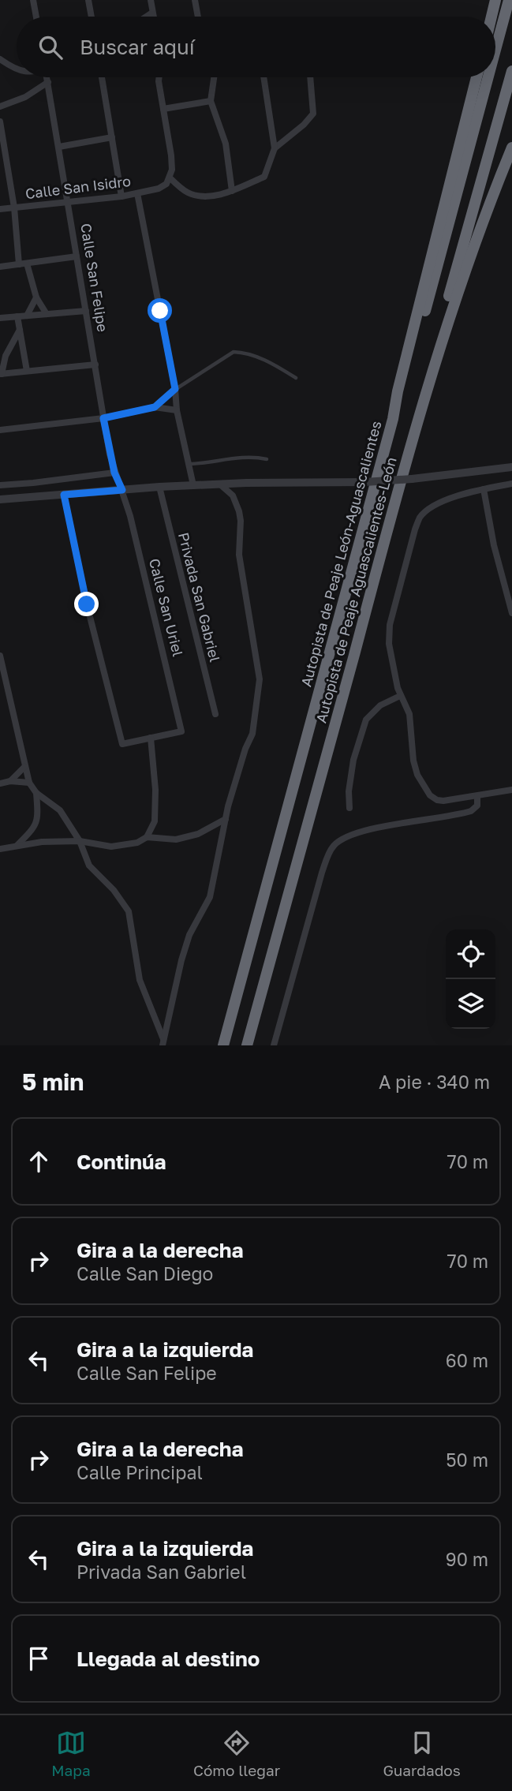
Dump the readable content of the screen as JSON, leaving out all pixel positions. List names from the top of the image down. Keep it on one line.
{"streets":{"highway":["Autopista de Peaje León-Aguascalientes","Autopista de Peaje Aguascalientes-León"],"street":["Calle San Isidro","Calle San Felipe","Privada San Gabriel","Calle San Uriel"]},"crossings":[["Calle San Isidro","Calle San Felipe"],["Calle San Felipe","Calle San Uriel"]],"page":{"search":"Buscar aquí","heading":["5 min","A pie · 340 m"],"list":[["Continúa","70 m"],["Gira a la derecha","Calle San Diego","70 m"],["Gira a la izquierda","Calle San Felipe","60 m"],["Gira a la derecha","Calle Principal","50 m"],["Gira a la izquierda","Privada San Gabriel","90 m"],"Llegada al destino"],"nav":["Mapa","Cómo llegar","Guardados"]}}
